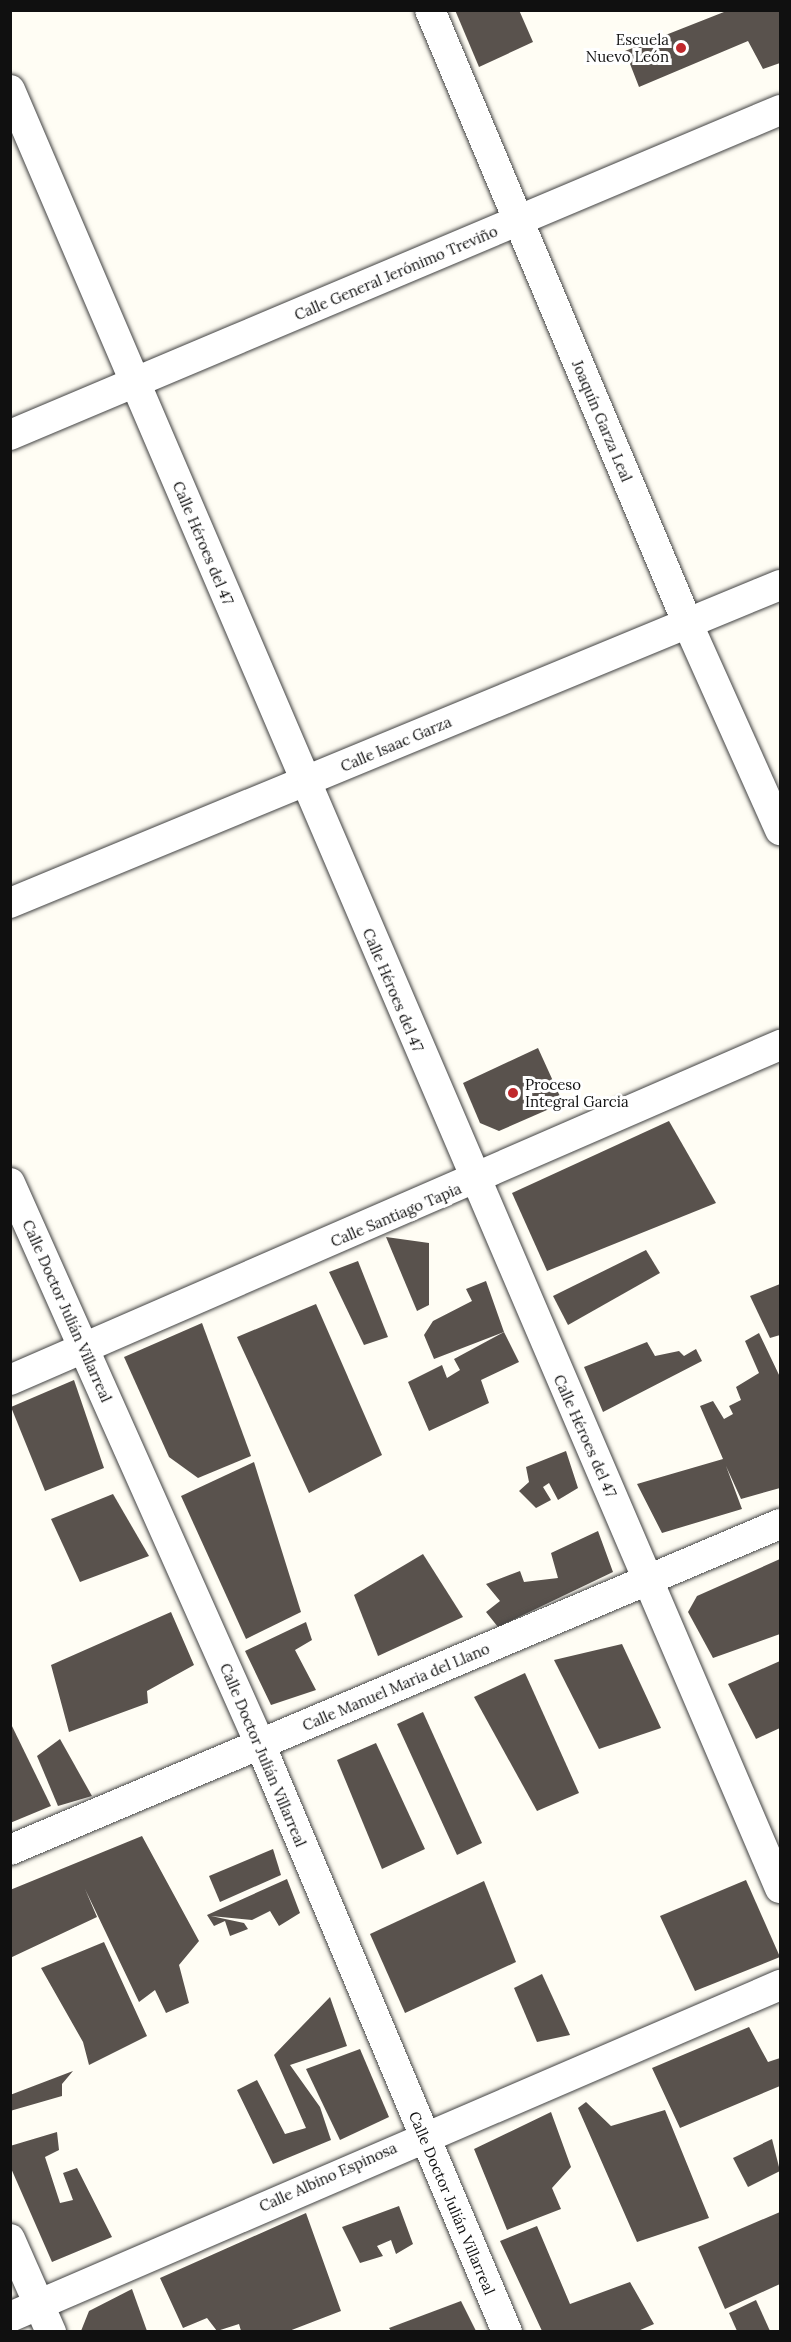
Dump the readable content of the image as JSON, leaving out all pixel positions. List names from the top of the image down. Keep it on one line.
{"streets":{"street":["Calle General Jerónimo Treviño","Joaquín Garza Leal","Calle Héroes del 47","Calle Isaac Garza","Calle Santiago Tapia","Calle Doctor Julián Villarreal","Calle Manuel Maria del Llano","Calle Albino Espinosa"]},"crossings":[["Calle General Jerónimo Treviño","Joaquín Garza Leal"],["Calle General Jerónimo Treviño","Calle Héroes del 47"],["Joaquín Garza Leal","Calle Isaac Garza"],["Calle Héroes del 47","Calle Isaac Garza"],["Calle Héroes del 47","Calle Santiago Tapia"],["Calle Héroes del 47","Calle Manuel Maria del Llano"],["Calle Santiago Tapia","Calle Doctor Julián Villarreal"],["Calle Doctor Julián Villarreal","Calle Manuel Maria del Llano"],["Calle Doctor Julián Villarreal","Calle Albino Espinosa"]],"places":["Escuela Nuevo León","Proceso Integral Garcia"]}
